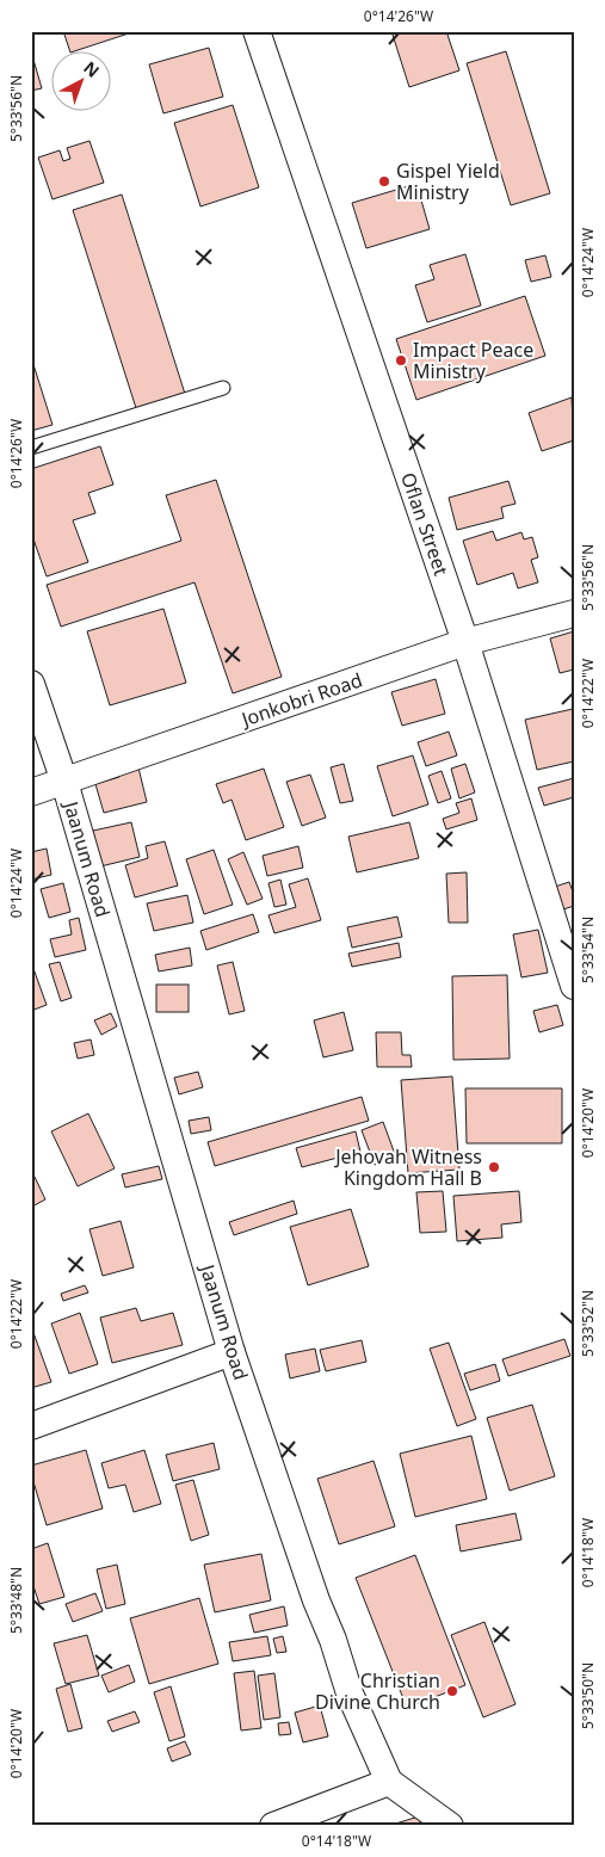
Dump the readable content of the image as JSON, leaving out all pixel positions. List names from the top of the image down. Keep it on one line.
{"streets":{"street":["Oflan Street","Jonkobri Road","Jaanum Road"]},"crossings":[["Oflan Street","Jonkobri Road"],["Jonkobri Road","Jaanum Road"]],"places":["Gispel Yield Ministry","Impact Peace Ministry","Jehovah Witness Kingdom Hall B","Christian Divine Church"],"north":"top right","coordinates":["0°14'26\"W","5°33'56\"N","0°14'24\"W","0°14'22\"W","5°33'54\"N","0°14'20\"W","5°33'52\"N","0°14'18\"W","5°33'48\"N","5°33'50\"N"]}
